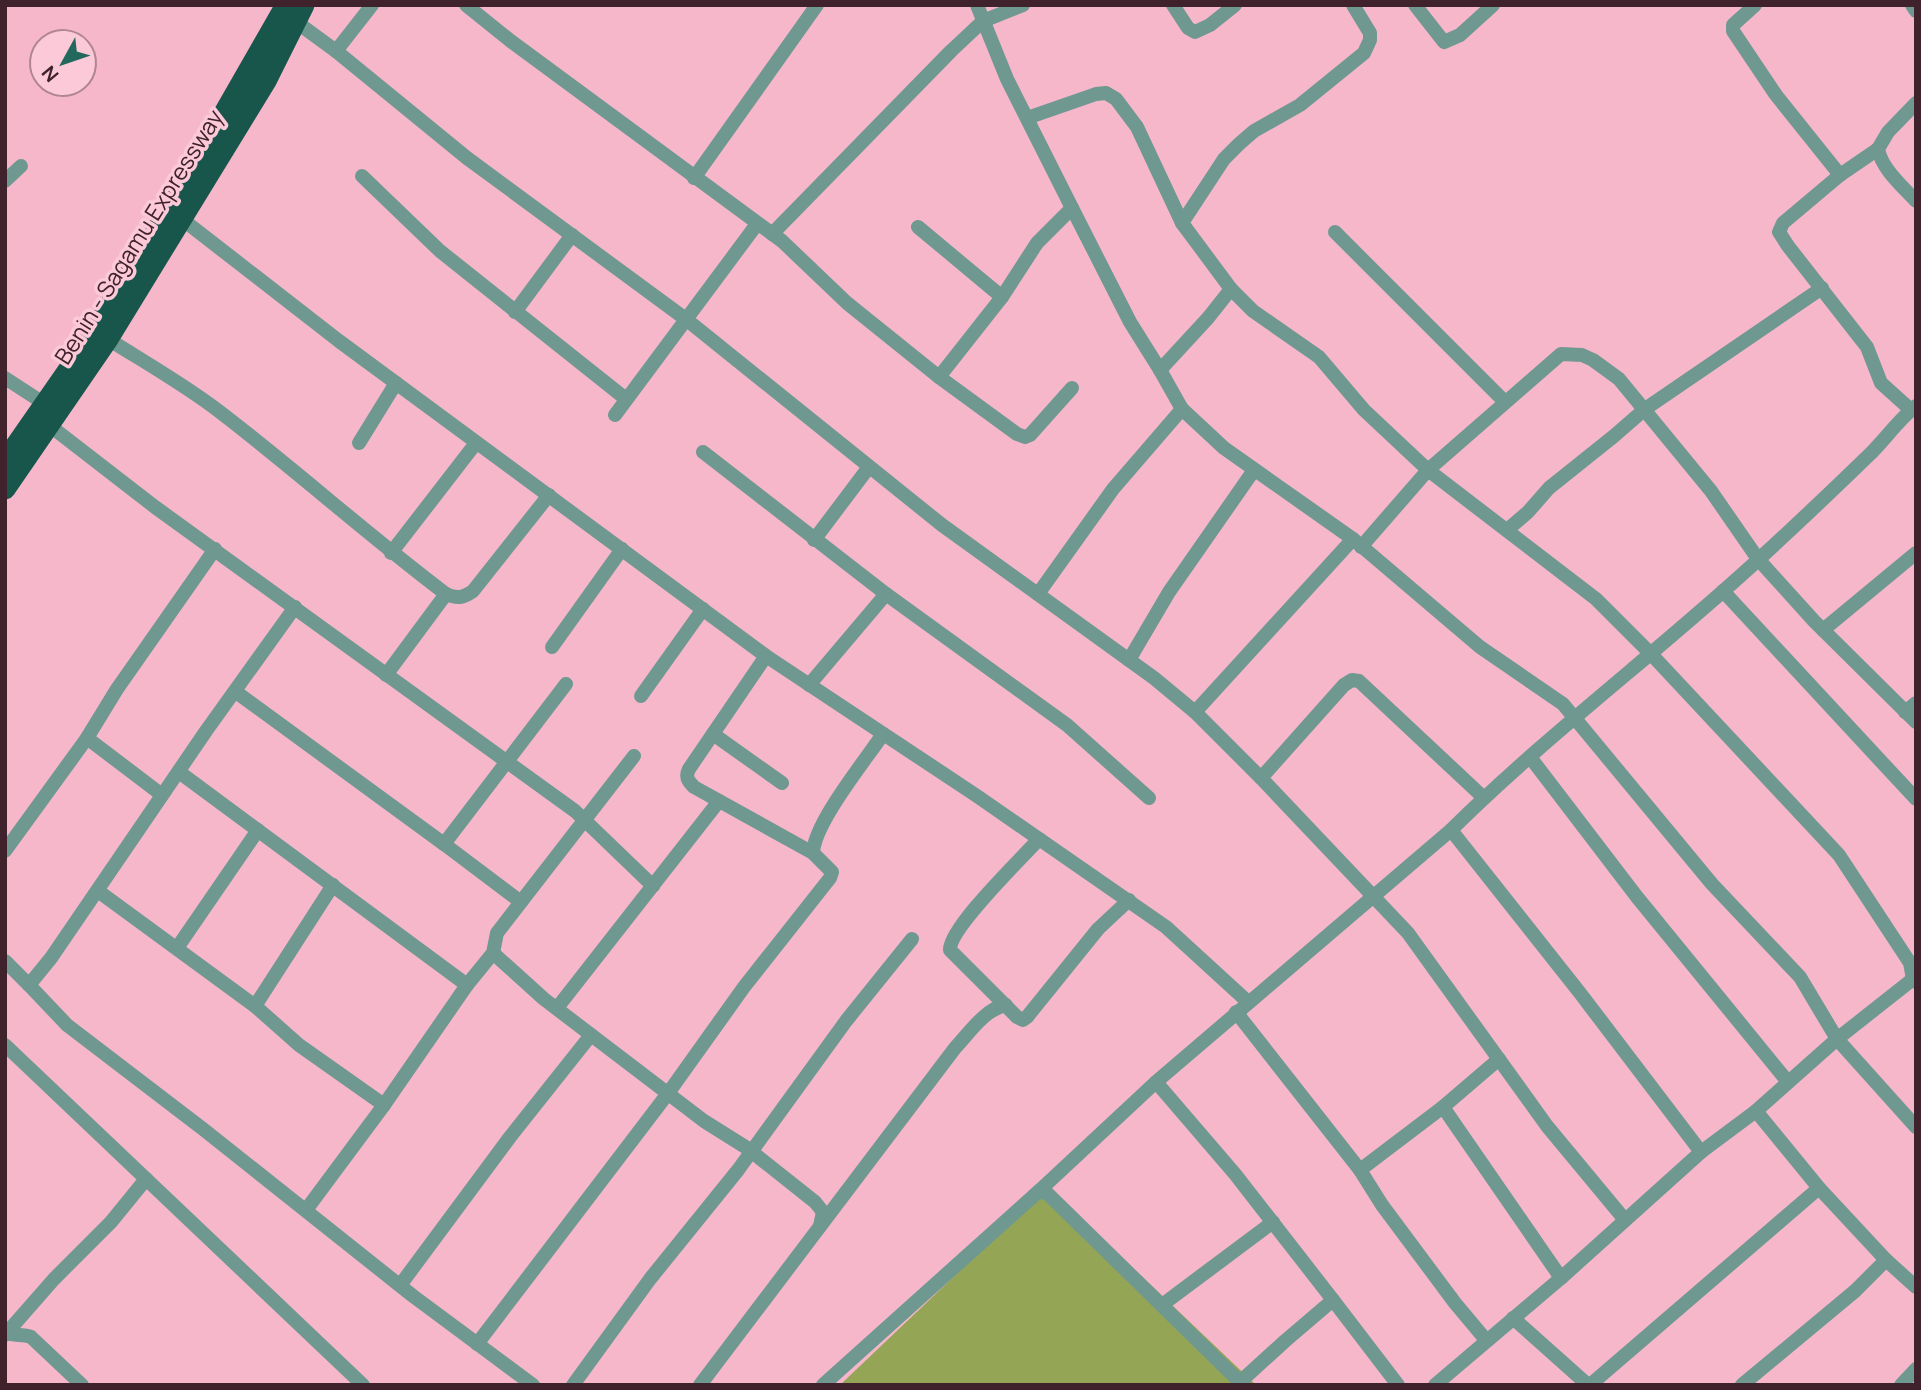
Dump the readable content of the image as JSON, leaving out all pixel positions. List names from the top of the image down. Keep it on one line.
{"streets":{"highway":["Benin - Sagamu Expressway"]},"north":"bottom left"}
